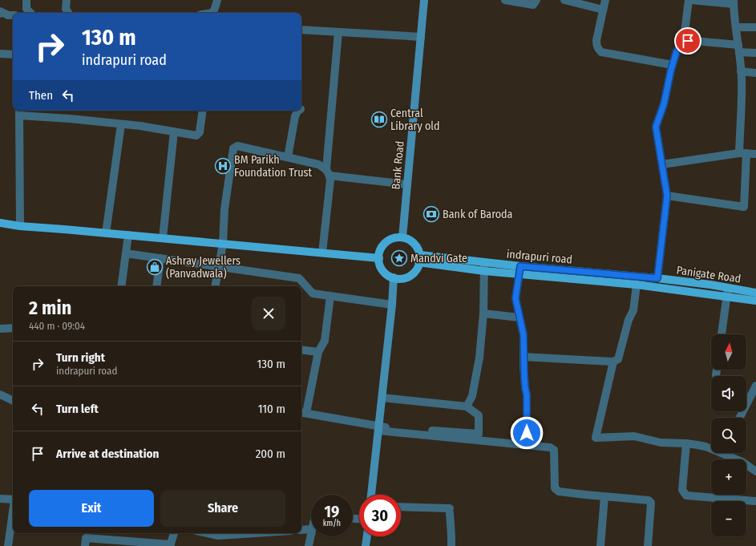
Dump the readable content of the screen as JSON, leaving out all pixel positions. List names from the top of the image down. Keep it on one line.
{"streets":{"main road":["Bank Road","indrapuri road","Panigate Road"]},"crossings":[["Bank Road","indrapuri road"],["indrapuri road","Panigate Road"]],"places":{"library":["Central Library old"],"hospital":["BM Parikh Foundation Trust"],"bank":["Bank of Baroda"],"place":["Mandvi Gate"],"shop":["Ashray Jewellers (Panvadwala)"]},"north":"top","page":{"turn":["130 m","indrapuri road"],"then":"Then","heading":["2 min","440 m · 09:04"],"map_buttons":["+","−"],"list":[{"name":"Turn right","note":"indrapuri road","value":"130 m"},{"name":"Turn left","value":"110 m"},{"name":"Arrive at destination","value":"200 m"}],"buttons":["Exit","Share"],"speed":"19 km/h","limit":"30"}}
